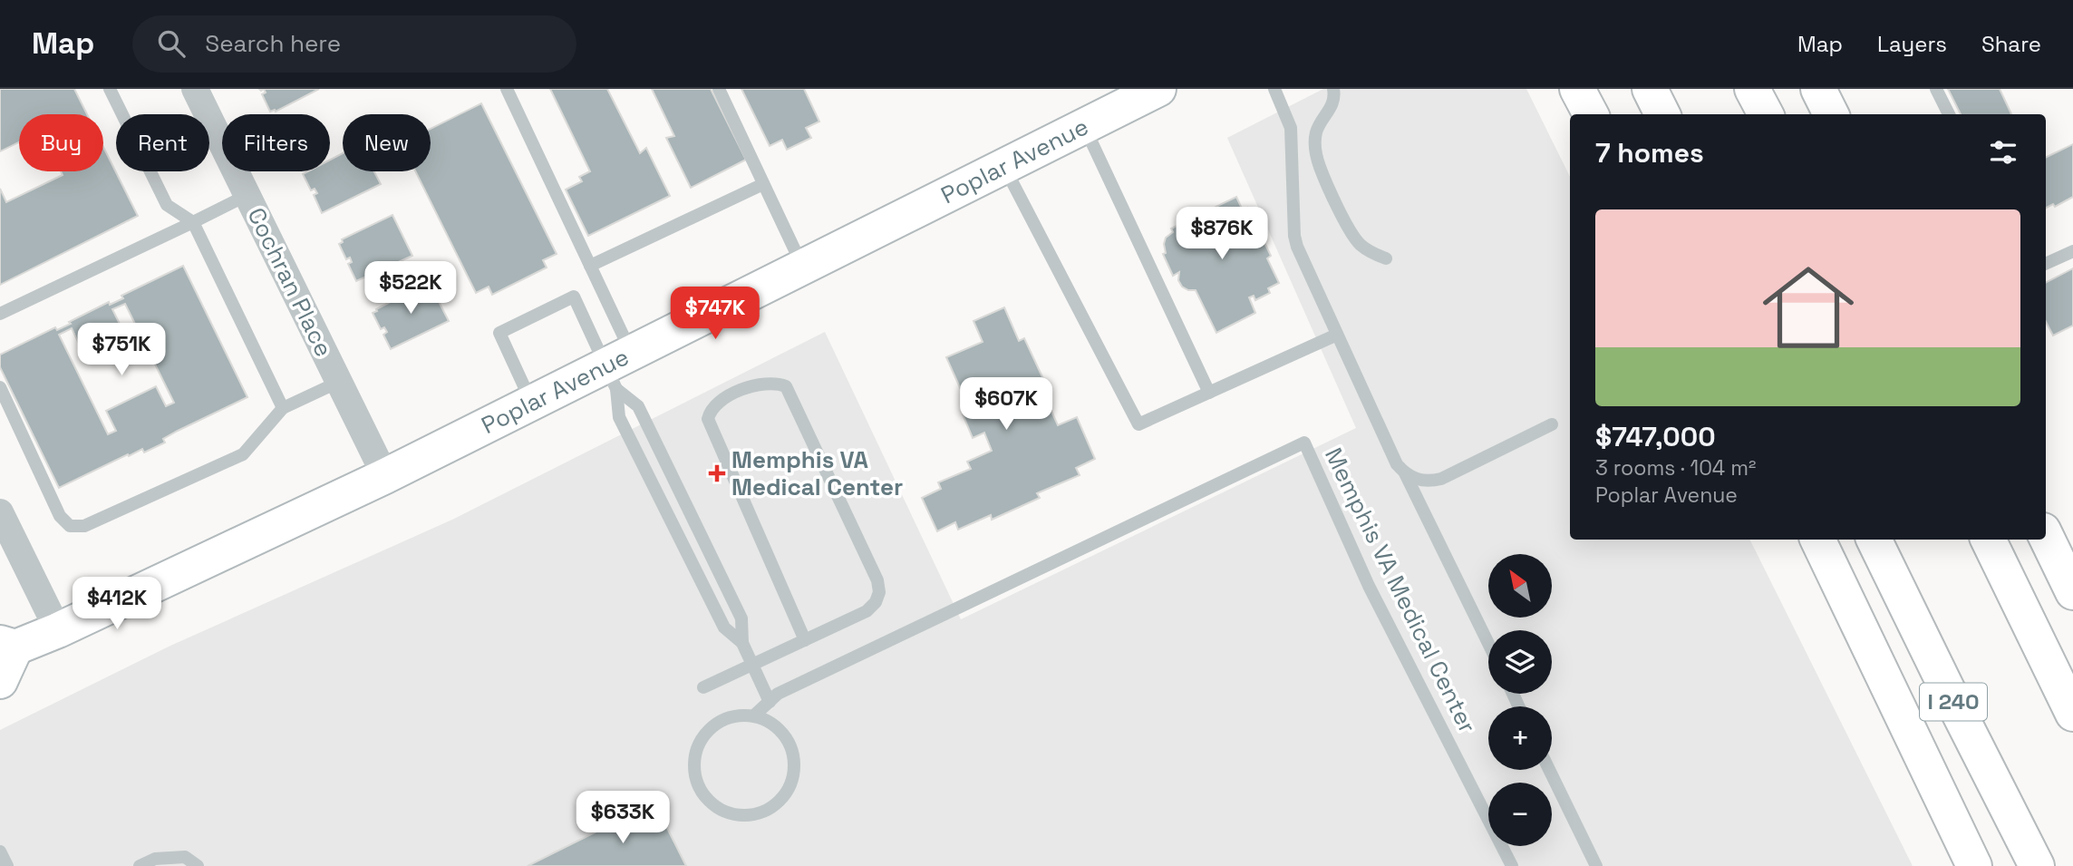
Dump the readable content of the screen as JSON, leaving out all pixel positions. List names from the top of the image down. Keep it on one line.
{"streets":{"main road":["Poplar Avenue","I 240"],"street":["Cochran Place"],"lane":["Memphis VA Medical Center"]},"crossings":[["Poplar Avenue","Cochran Place"]],"places":{"health":["Memphis VA Medical Center"]},"north":"top left","page":{"header":"Map","search":"Search here","nav":["Map","Layers","Share"],"chip":["Buy","Rent","Filters","New"],"heading":"7 homes","list":[{"name":"$747,000","note":"3 rooms · 104 m² · Poplar Avenue"}],"price":["$876K","$522K","$747K","$751K","$607K","$412K","$633K"],"map_buttons":["+","−"]}}
